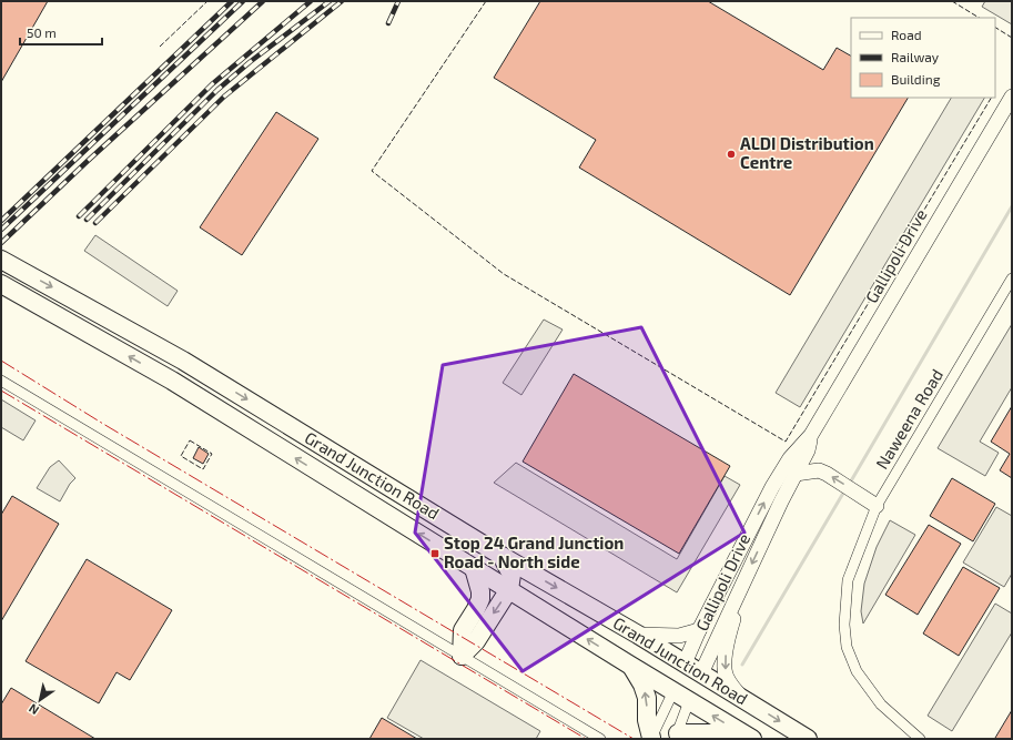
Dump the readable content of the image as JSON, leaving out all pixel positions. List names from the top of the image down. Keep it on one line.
{"streets":{"highway":["Grand Junction Road"],"street":["Gallipoli Drive","Naweena Road"]},"crossings":[["Gallipoli Drive","Grand Junction Road"]],"places":{"other":["ALDI Distribution Centre"],"transit":["Stop 24 Grand Junction Road - North side"]},"legend":["Road","Railway","Building"],"scale_bar":"50 m","north":"bottom left"}
